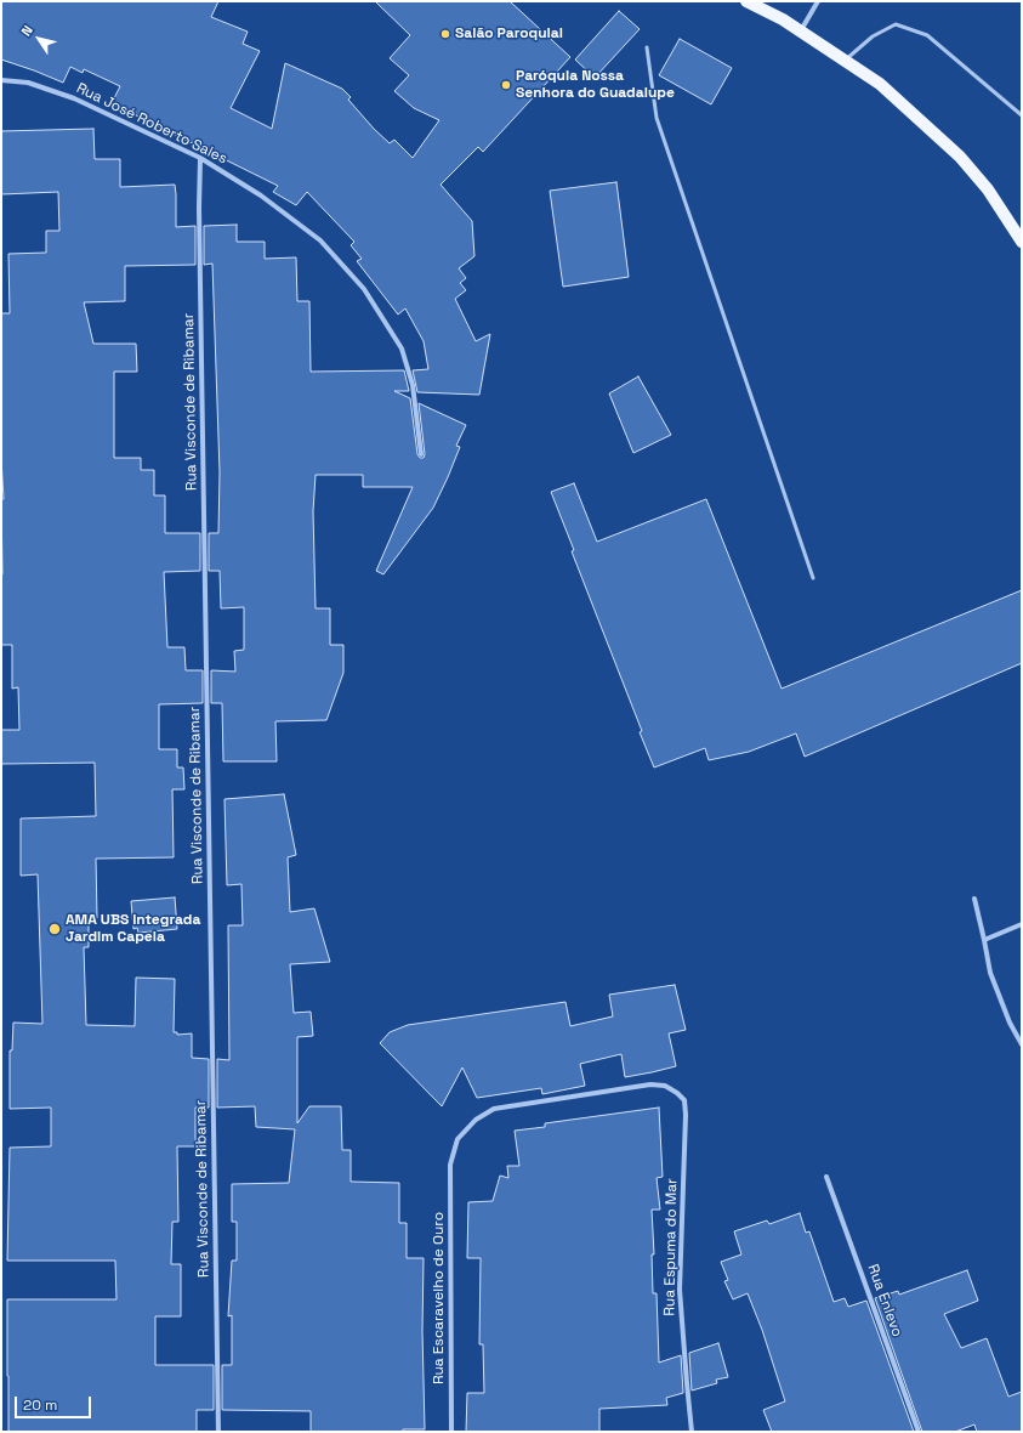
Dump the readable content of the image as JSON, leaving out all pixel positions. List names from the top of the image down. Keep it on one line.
{"streets":{"street":["Rua José Roberto Sales","Rua Visconde de Ribamar","Rua Espuma do Mar","Rua Escaravelho de Ouro","Rua Enlevo"]},"crossings":[["Rua José Roberto Sales","Rua Visconde de Ribamar"],["Rua Espuma do Mar","Rua Escaravelho de Ouro"]],"places":["Salão Paroquial","Paróquia Nossa Senhora do Guadalupe","AMA UBS Integrada Jardim Capela"],"scale_bar":"20 m","north":"top left"}
